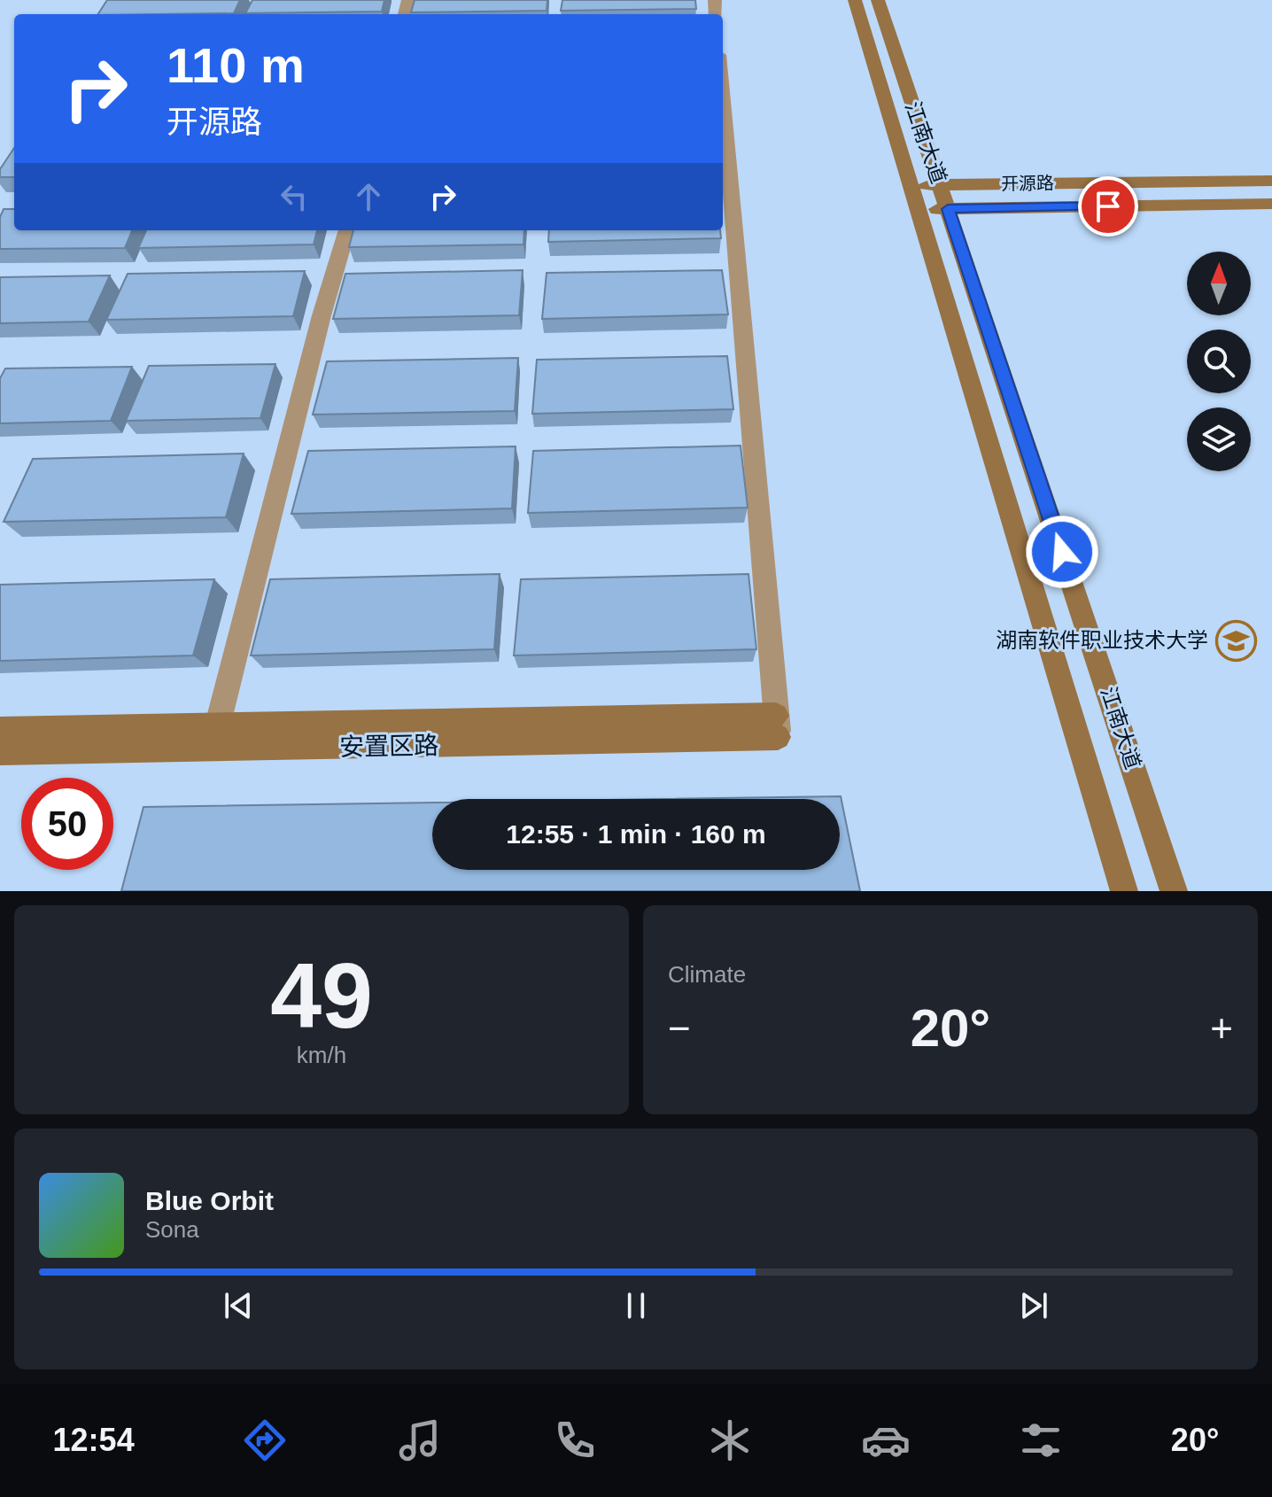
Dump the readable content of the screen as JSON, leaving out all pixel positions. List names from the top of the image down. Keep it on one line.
{"streets":{"main road":["江南大道","开源路","安置区路"]},"crossings":[["江南大道","开源路"]],"places":{"school or university":["湖南软件职业技术大学"]},"north":"top","page":{"turn":["110 m","开源路"],"limit":"50","trip":"12:55 · 1 min · 160 m","tile":[["49","km/h"],"Climate"],"heat":["−","20°","+"],"song":["Blue Orbit","Sona"],"tabs":["12:54","20°"]}}
